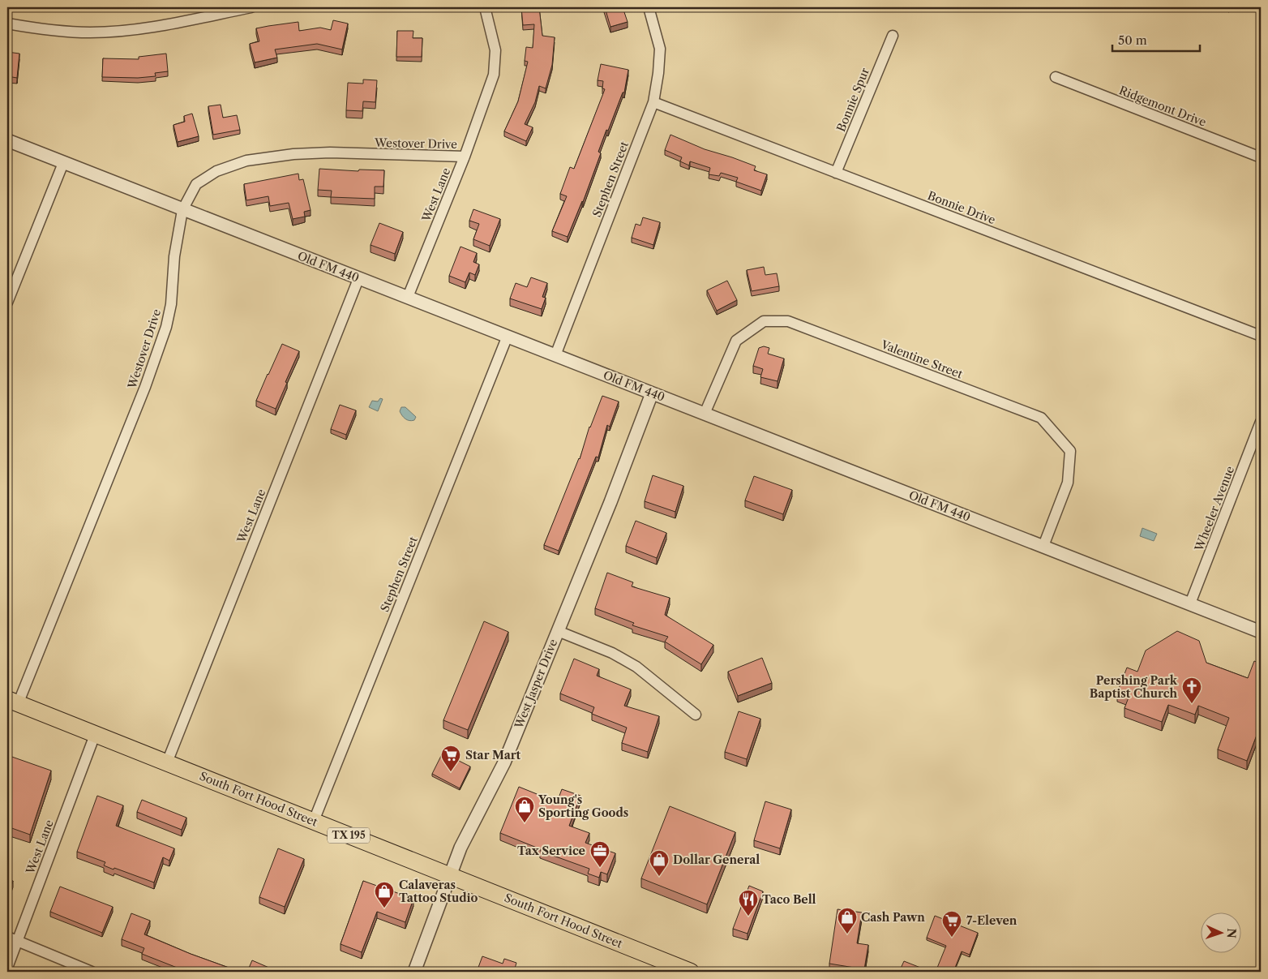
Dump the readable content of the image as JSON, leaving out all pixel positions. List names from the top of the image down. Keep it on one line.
{"streets":{"highway":["South Fort Hood Street","TX 195"],"street":["Bonnie Spur","Ridgemont Drive","Westover Drive","Stephen Street","West Lane","Bonnie Drive","Old FM 440","Valentine Street","Wheeler Avenue","West Jasper Drive"]},"crossings":[["Bonnie Spur","Bonnie Drive"],["Westover Drive","West Lane"],["Westover Drive","Old FM 440"],["Westover Drive","South Fort Hood Street"],["Stephen Street","Bonnie Drive"],["Stephen Street","Old FM 440"],["Stephen Street","South Fort Hood Street"],["West Lane","Old FM 440"],["West Lane","South Fort Hood Street"],["Old FM 440","Valentine Street"],["Old FM 440","Wheeler Avenue"],["Old FM 440","West Jasper Drive"],["West Jasper Drive","South Fort Hood Street"]],"places":{"church":["Pershing Park Baptist Church"],"supermarket":["Star Mart","7-Eleven"],"shop":["Young's Sporting Goods","Dollar General","Calaveras Tattoo Studio","Cash Pawn"],"office":["Tax Service"],"restaurant":["Taco Bell"]},"scale_bar":"50 m","north":"right"}
